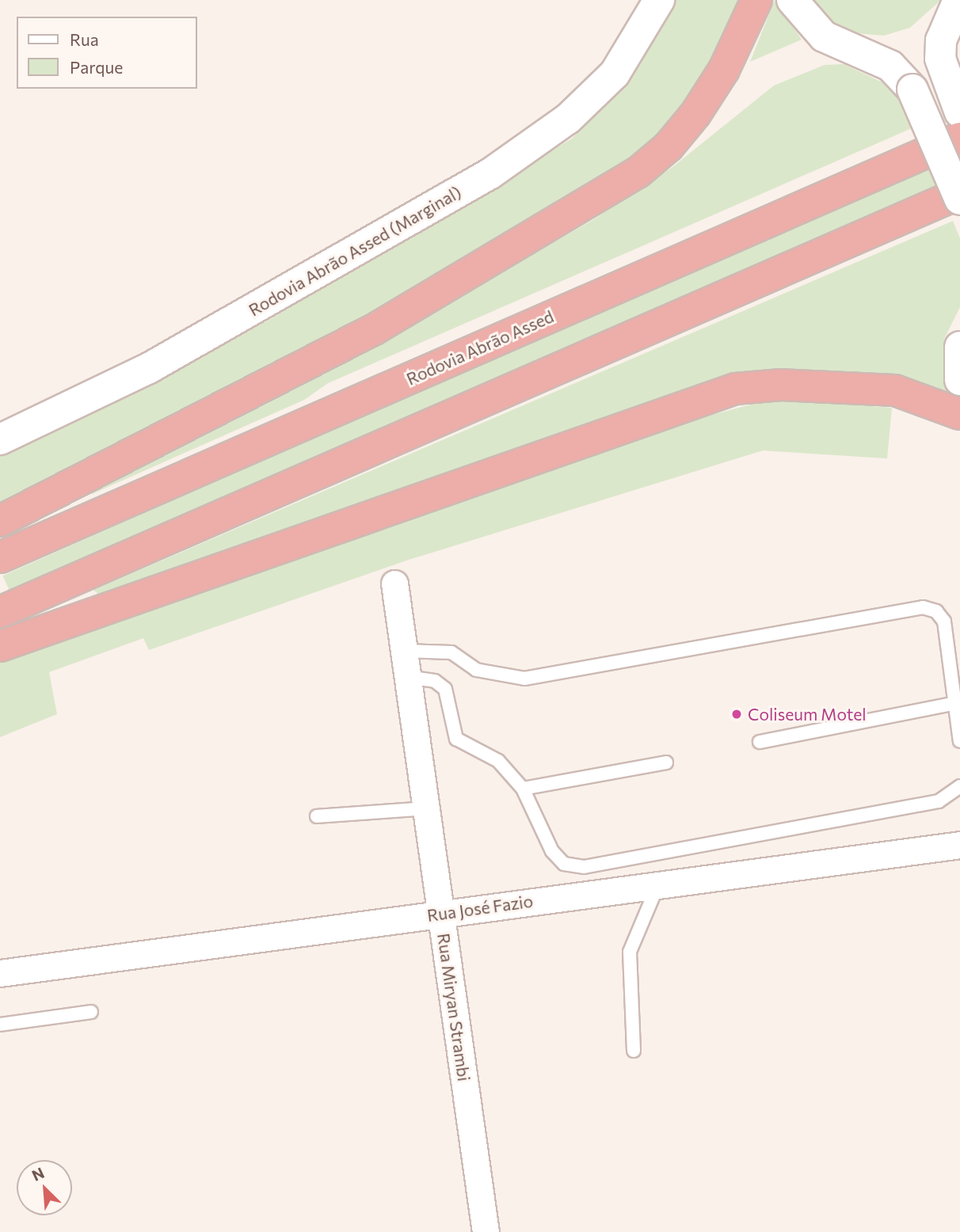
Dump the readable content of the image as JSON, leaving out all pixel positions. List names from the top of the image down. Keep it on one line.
{"streets":{"highway":["Rodovia Abrão Assed"],"street":["Rodovia Abrão Assed (Marginal)","Rua José Fazio","Rua Miryan Strambi"]},"crossings":[["Rua José Fazio","Rua Miryan Strambi"]],"places":["Coliseum Motel"],"legend":["Rua","Parque"],"north":"top left"}
